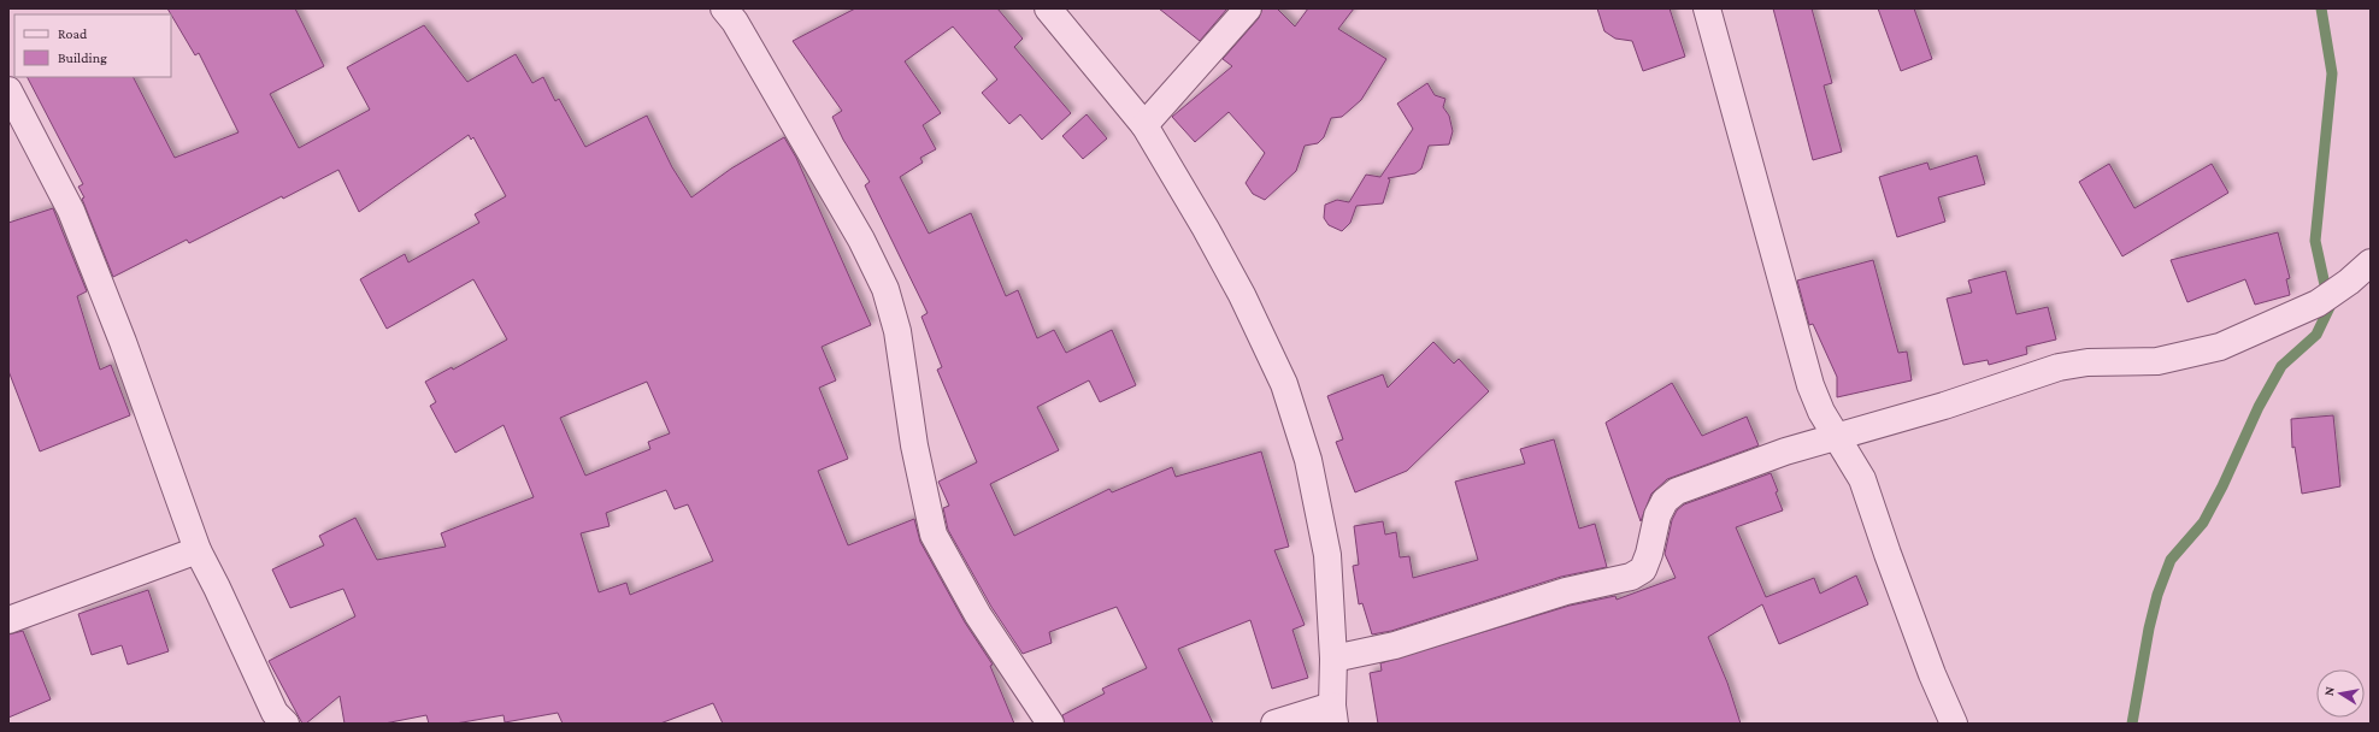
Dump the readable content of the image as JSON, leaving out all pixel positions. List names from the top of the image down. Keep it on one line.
{"legend":["Road","Building"],"north":"left"}
